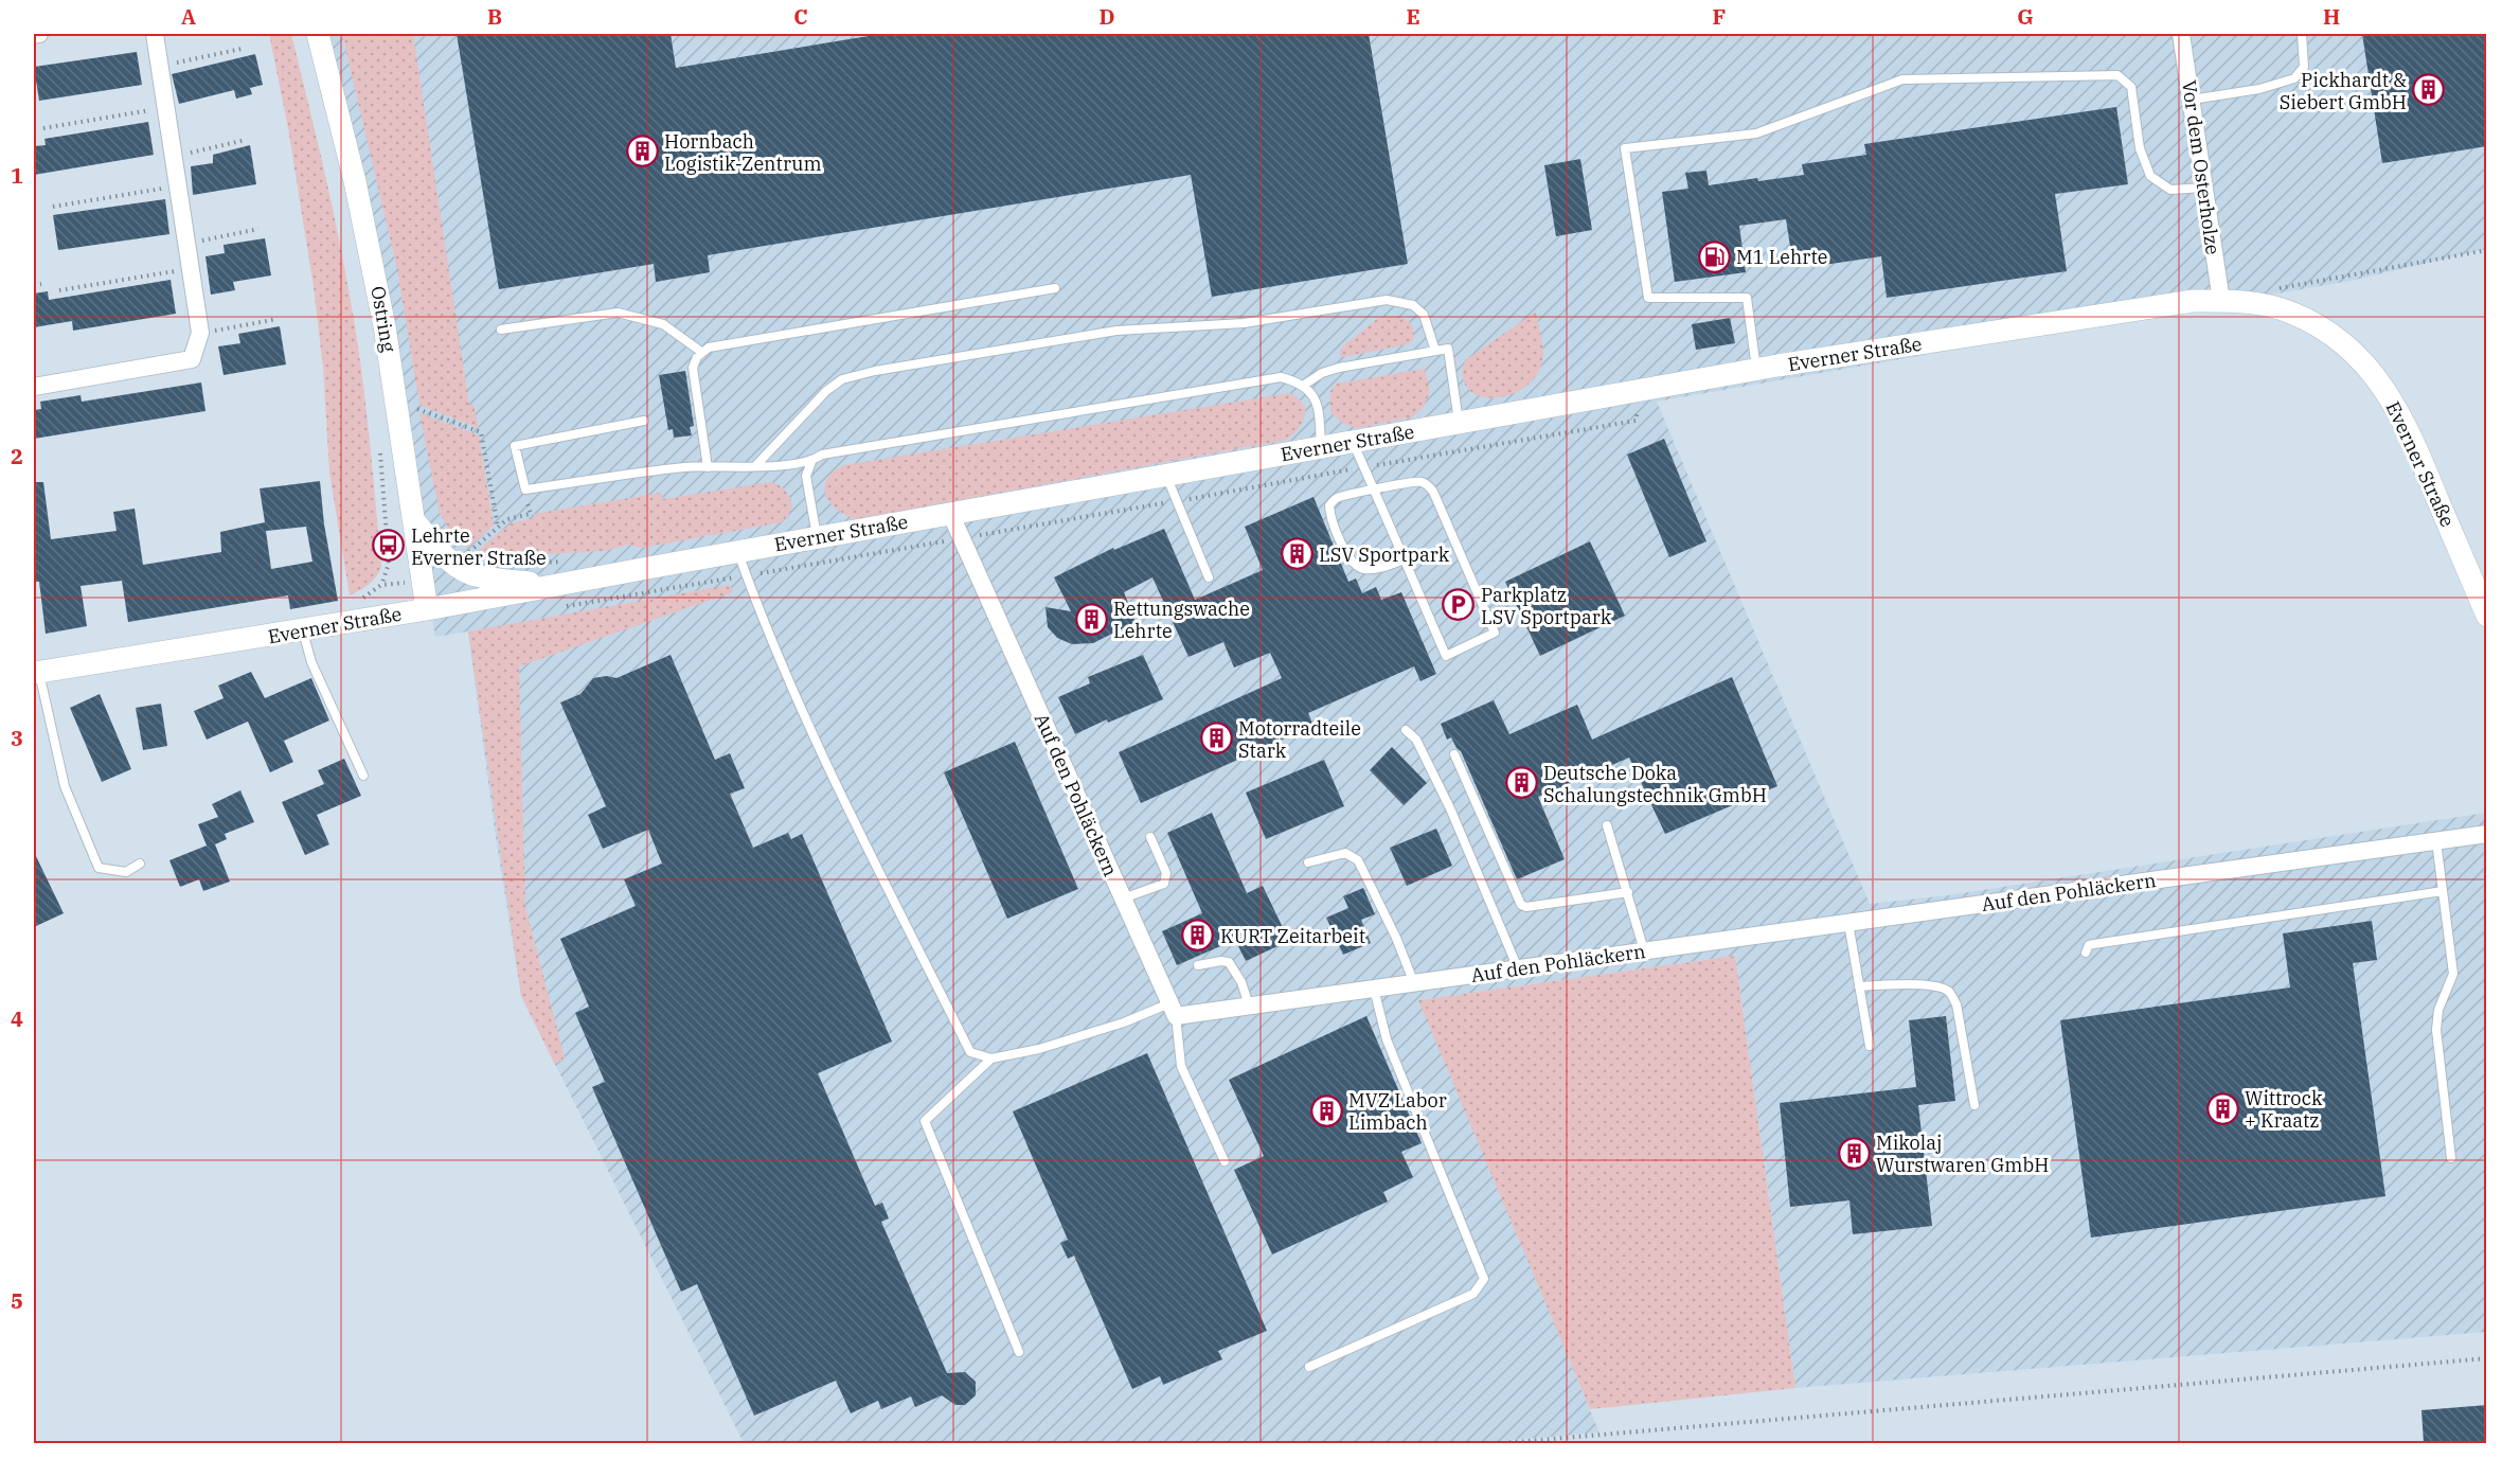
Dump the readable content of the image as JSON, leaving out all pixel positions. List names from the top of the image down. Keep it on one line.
{"streets":{"street":["Vor dem Osterholze","Ostring","Everner Straße","Auf den Pohläckern"]},"crossings":[["Vor dem Osterholze","Everner Straße"],["Ostring","Everner Straße"],["Everner Straße","Auf den Pohläckern"]],"places":{"building":["Pickhardt & Siebert GmbH","Hornbach Logistik-Zentrum","LSV Sportpark","Rettungswache Lehrte","Motorradteile Stark","Deutsche Doka Schalungstechnik GmbH","KURT Zeitarbeit","Wittrock + Kraatz","MVZ Labor Limbach","Mikolaj Wurstwaren GmbH"],"fuel station":["M1 Lehrte"],"bus stop":["Lehrte Everner Straße"],"parking":["Parkplatz LSV Sportpark"]},"grid":{"columns":["A","B","C","D","E","F","G","H"],"rows":["1","2","3","4","5"]}}
